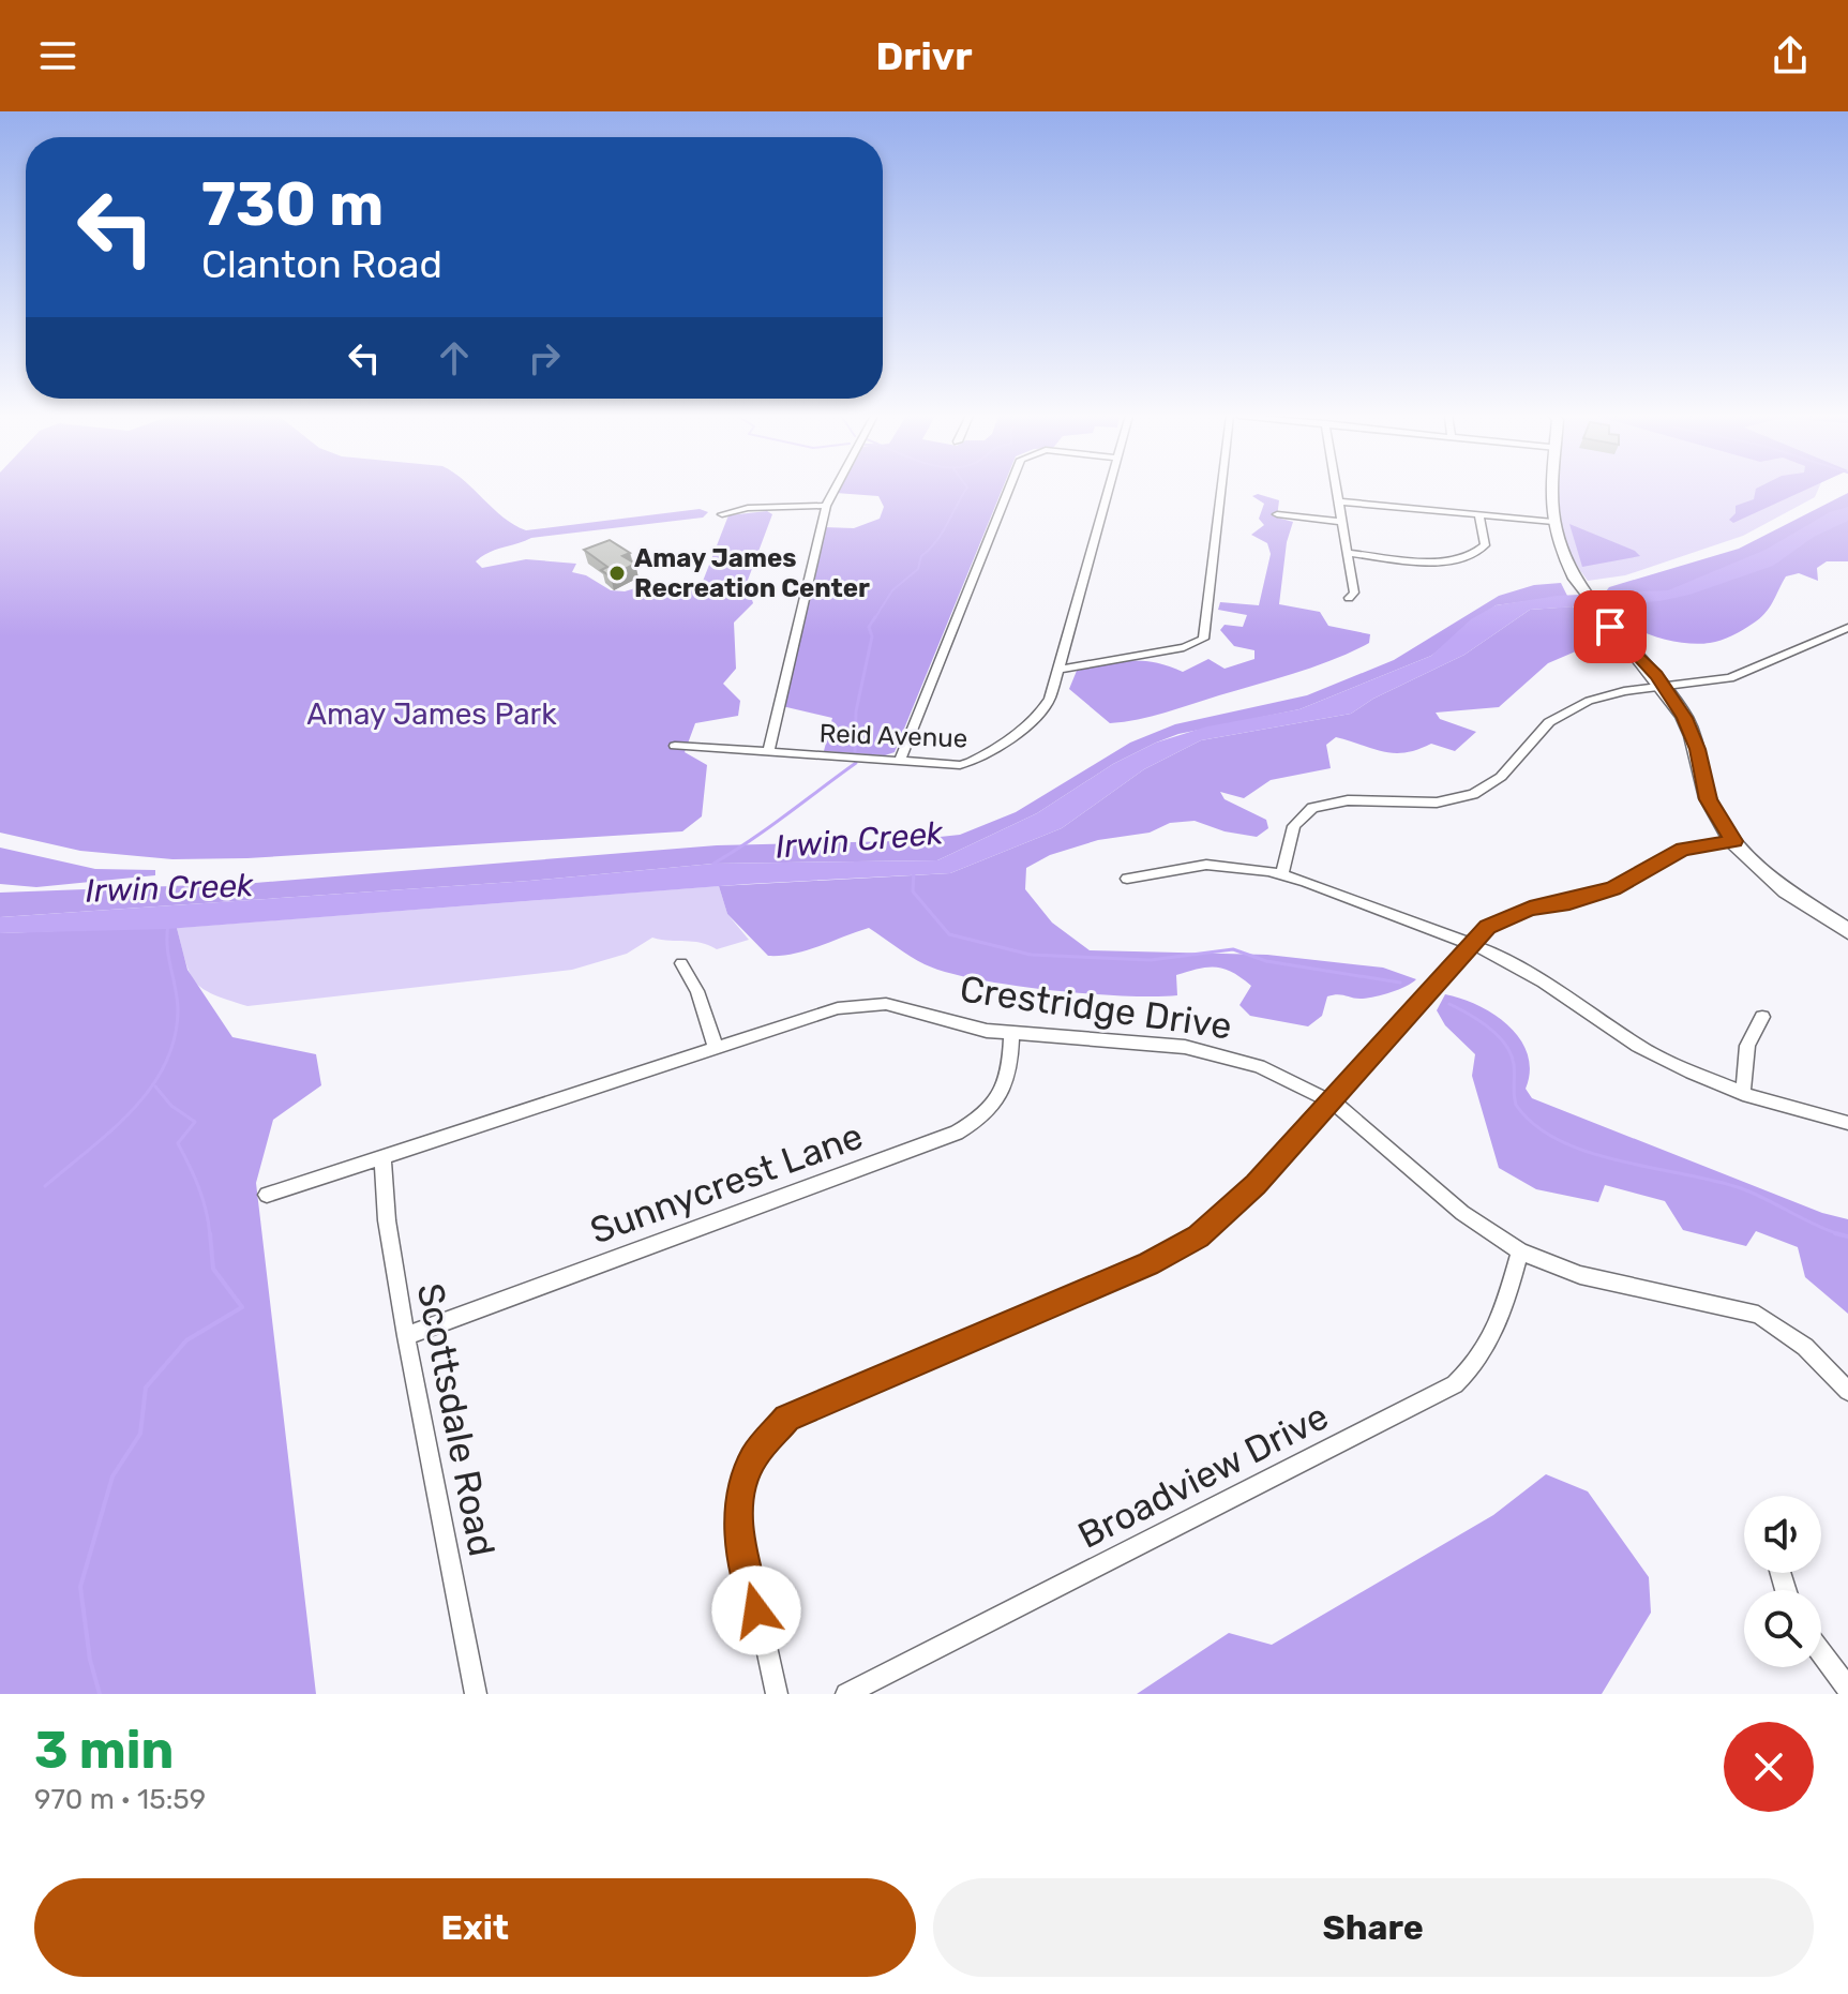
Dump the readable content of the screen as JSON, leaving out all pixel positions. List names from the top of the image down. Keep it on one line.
{"streets":{"street":["Reid Avenue","Crestridge Drive","Sunnycrest Lane","Scottsdale Road","Broadview Drive"]},"crossings":[["Crestridge Drive","Sunnycrest Lane"],["Crestridge Drive","Scottsdale Road"],["Crestridge Drive","Broadview Drive"],["Sunnycrest Lane","Scottsdale Road"]],"water":["Irwin Creek"],"parks":["Amay James Park"],"places":["Amay James Recreation Center"],"page":{"header":"Drivr","turn":["730 m","Clanton Road"],"heading":["3 min","970 m · 15:59"],"buttons":["Exit","Share"]}}
